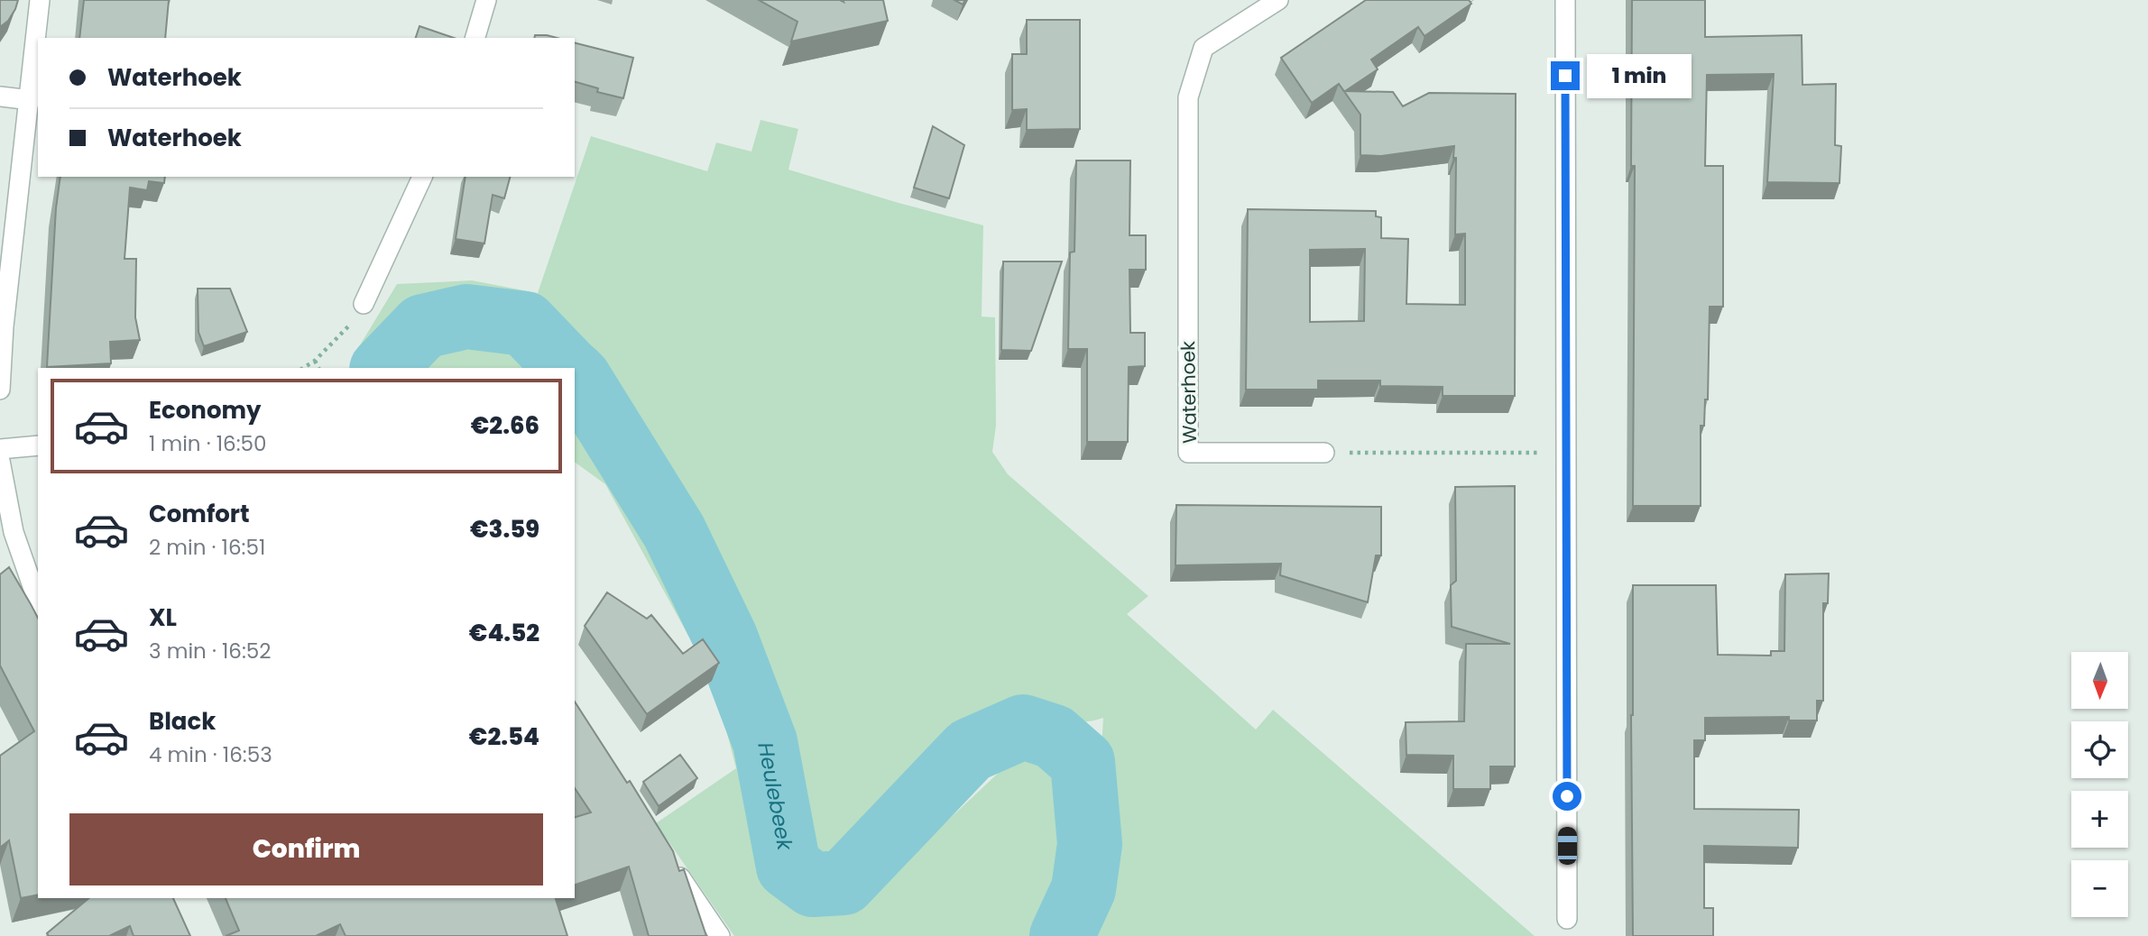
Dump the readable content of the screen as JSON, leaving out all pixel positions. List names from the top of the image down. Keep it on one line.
{"streets":{"street":["Waterhoek"]},"water":["Heulebeek"],"north":"bottom","page":{"banner":["Waterhoek","Waterhoek"],"bubble":"1 min","list":[{"name":"Economy","note":"1 min · 16:50","value":"€2.66"},{"name":"Comfort","note":"2 min · 16:51","value":"€3.59"},{"name":"XL","note":"3 min · 16:52","value":"€4.52"},{"name":"Black","note":"4 min · 16:53","value":"€2.54"}],"map_buttons":["+","−"],"buttons":"Confirm"}}
